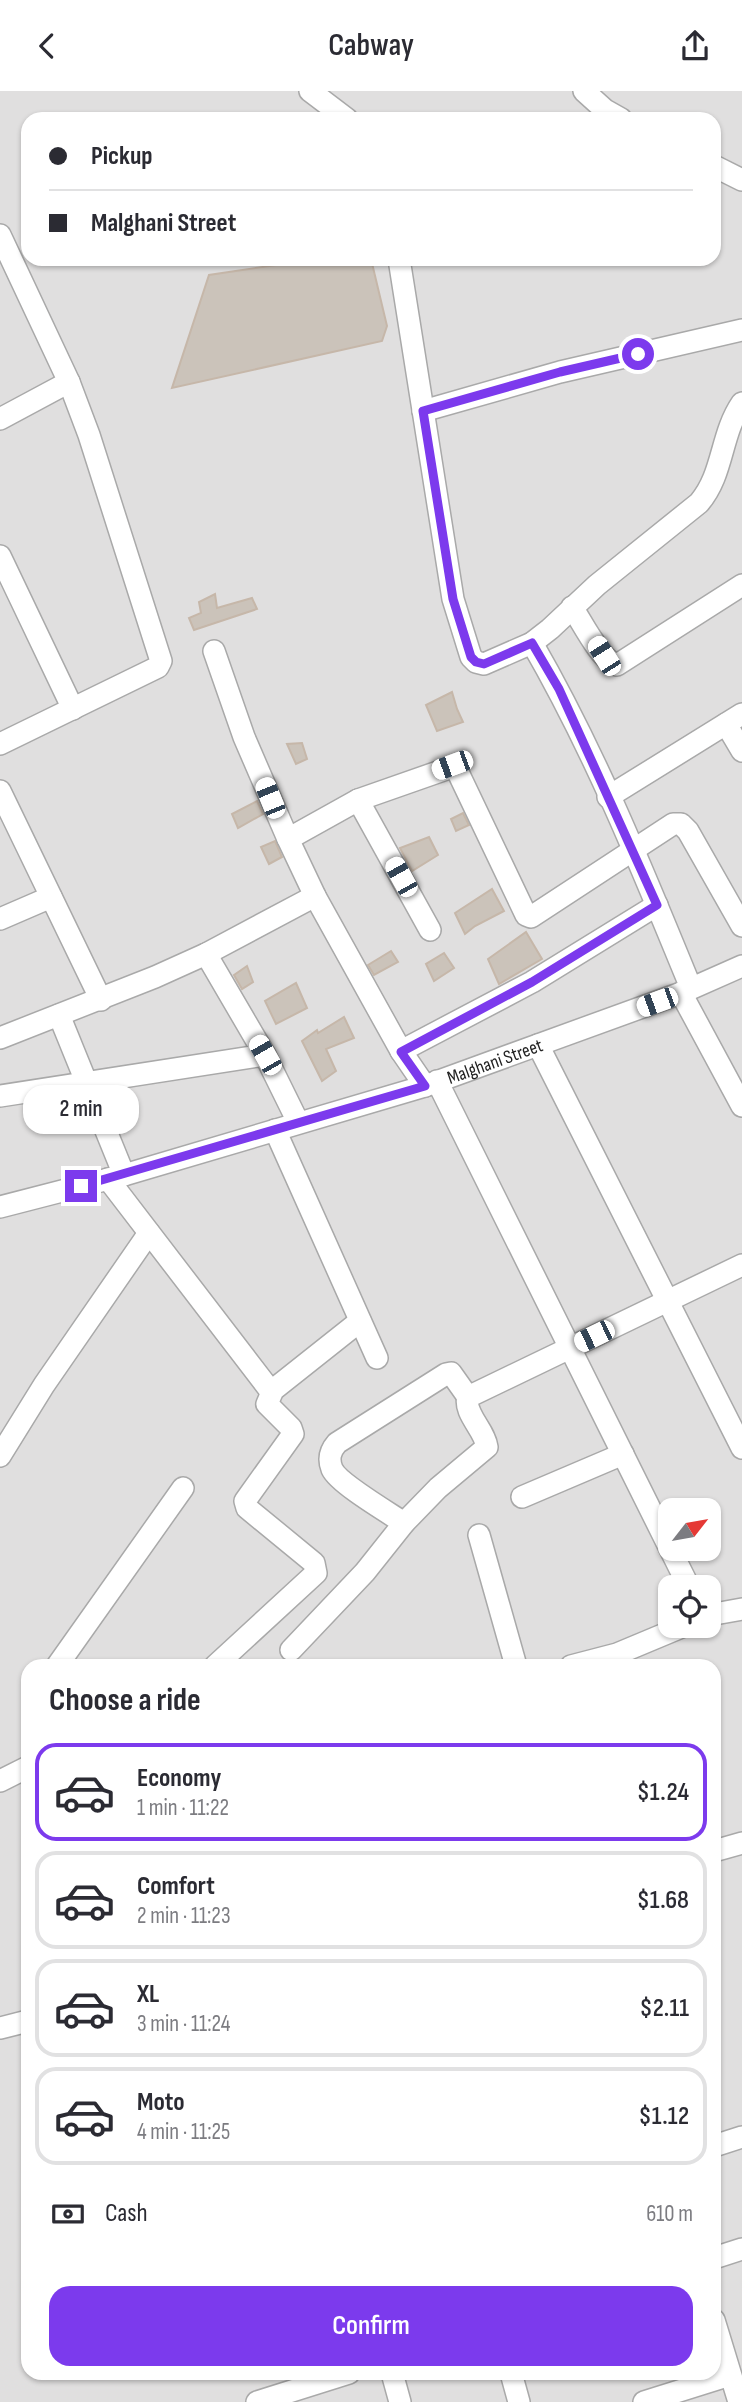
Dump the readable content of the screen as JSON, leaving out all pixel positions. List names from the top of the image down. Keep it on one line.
{"streets":{"street":["Malghani Street"]},"north":"top right","page":{"header":"Cabway","banner":["Pickup","Malghani Street"],"bubble":"2 min","heading":"Choose a ride","list":[{"name":"Economy","note":"1 min · 11:22","value":"$1.24"},{"name":"Comfort","note":"2 min · 11:23","value":"$1.68"},{"name":"XL","note":"3 min · 11:24","value":"$2.11"},{"name":"Moto","note":"4 min · 11:25","value":"$1.12"}],"pay":["Cash","610 m"],"buttons":"Confirm"}}
